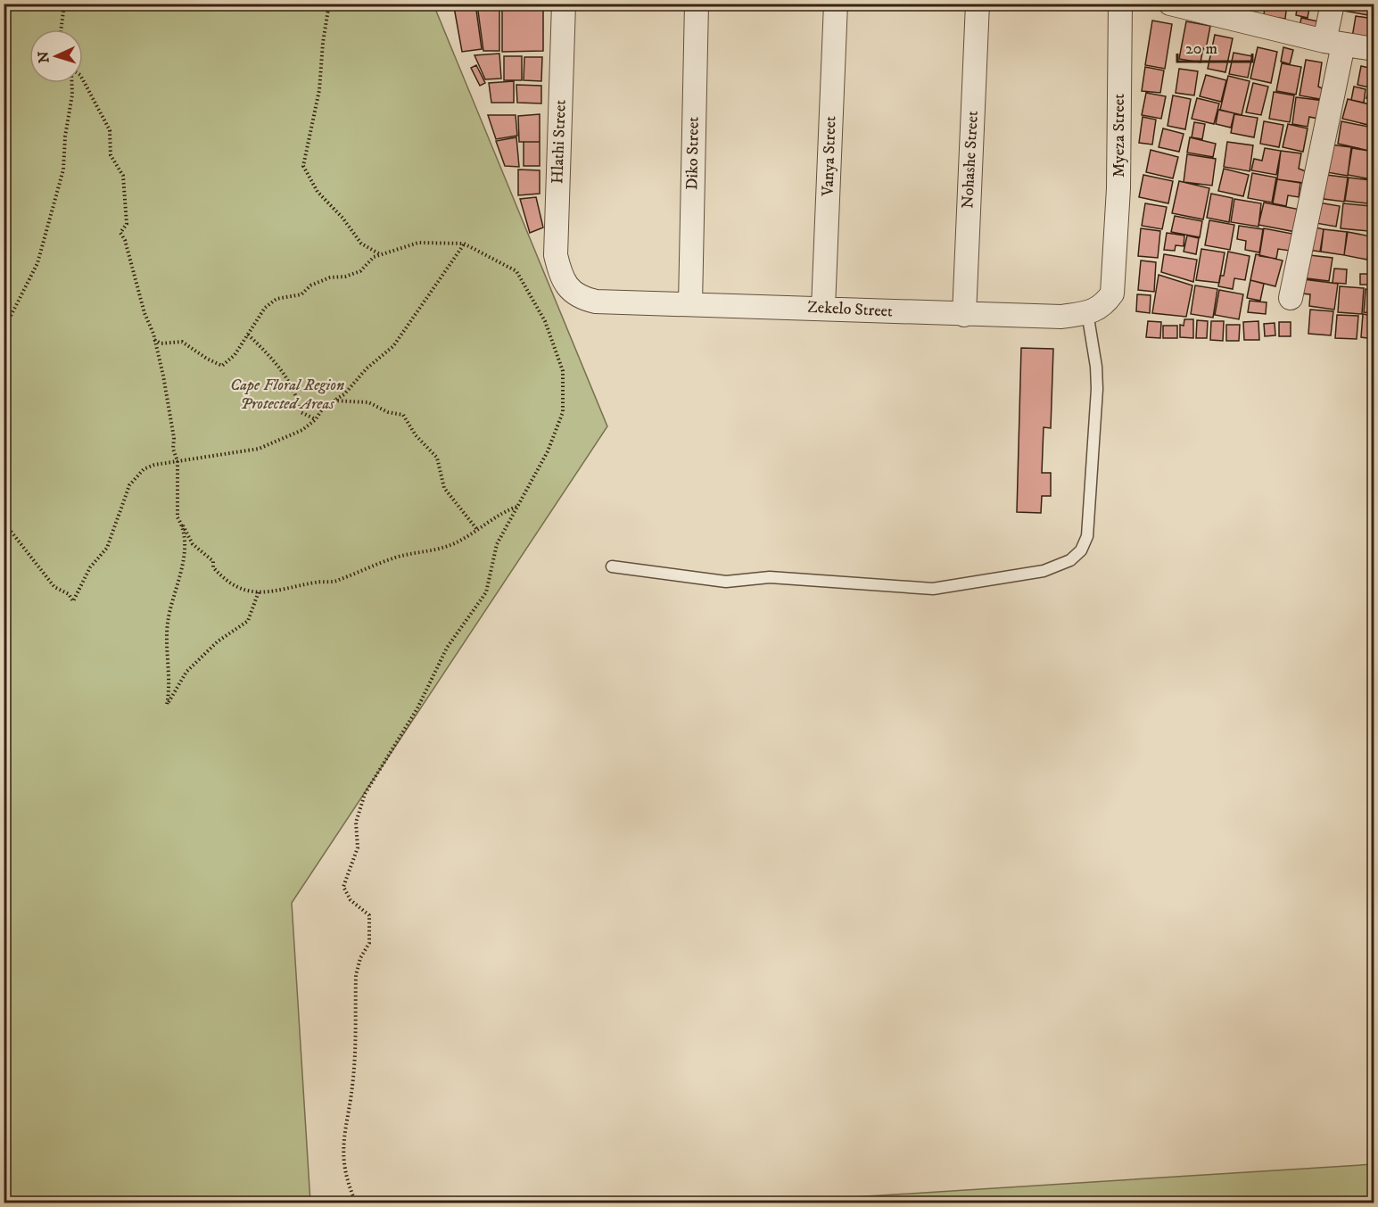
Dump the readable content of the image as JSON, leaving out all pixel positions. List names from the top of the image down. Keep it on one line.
{"streets":{"street":["Myeza Street","Hlathi Street","Diko Street","Vanya Street","Nohashe Street","Zekelo Street"]},"crossings":[["Myeza Street","Zekelo Street"],["Hlathi Street","Zekelo Street"],["Diko Street","Zekelo Street"],["Vanya Street","Zekelo Street"],["Nohashe Street","Zekelo Street"]],"parks":["Cape Floral Region Protected Areas"],"scale_bar":"20 m","north":"left"}
